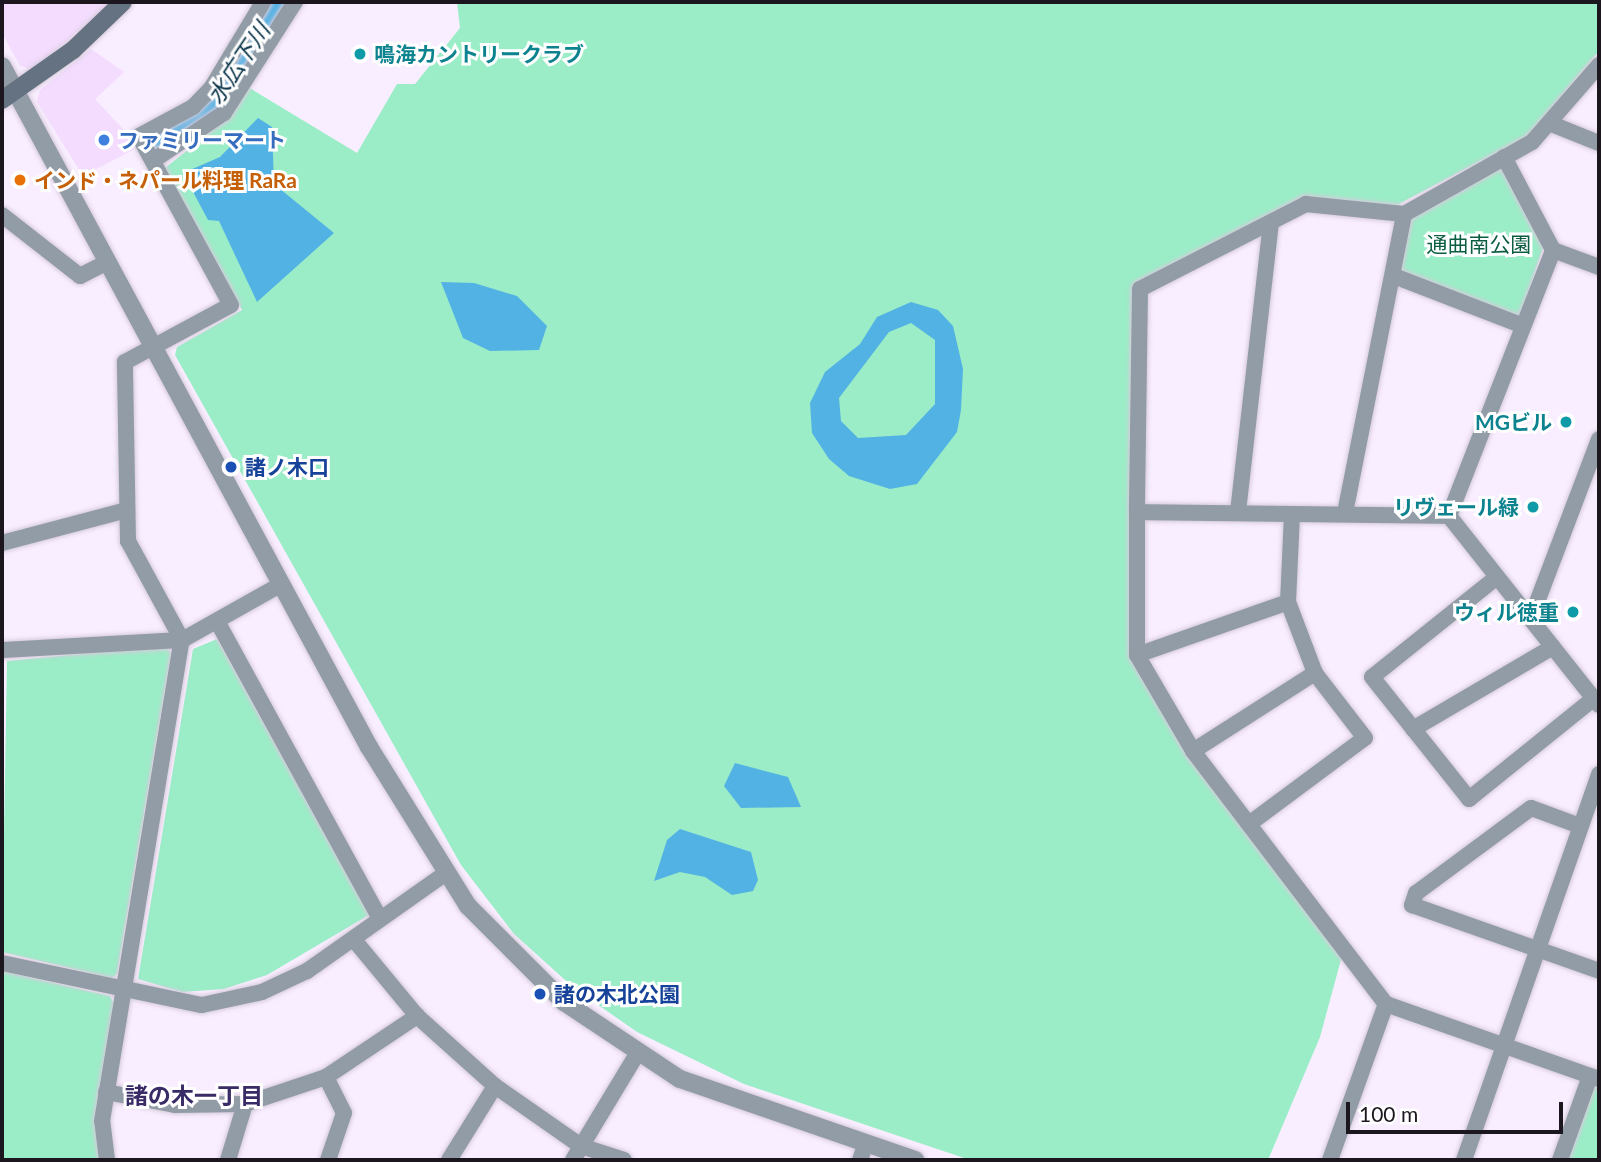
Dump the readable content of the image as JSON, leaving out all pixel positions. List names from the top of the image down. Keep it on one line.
{"districts":["諸の木一丁目"],"water":["水広下川"],"parks":["通曲南公園"],"places":["鳴海カントリークラブ","ファミリーマート","インド・ネパール料理 RaRa","MGビル","諸ノ木口","リヴェール緑","ウィル徳重","諸の木北公園"],"scale_bar":"100 m"}
